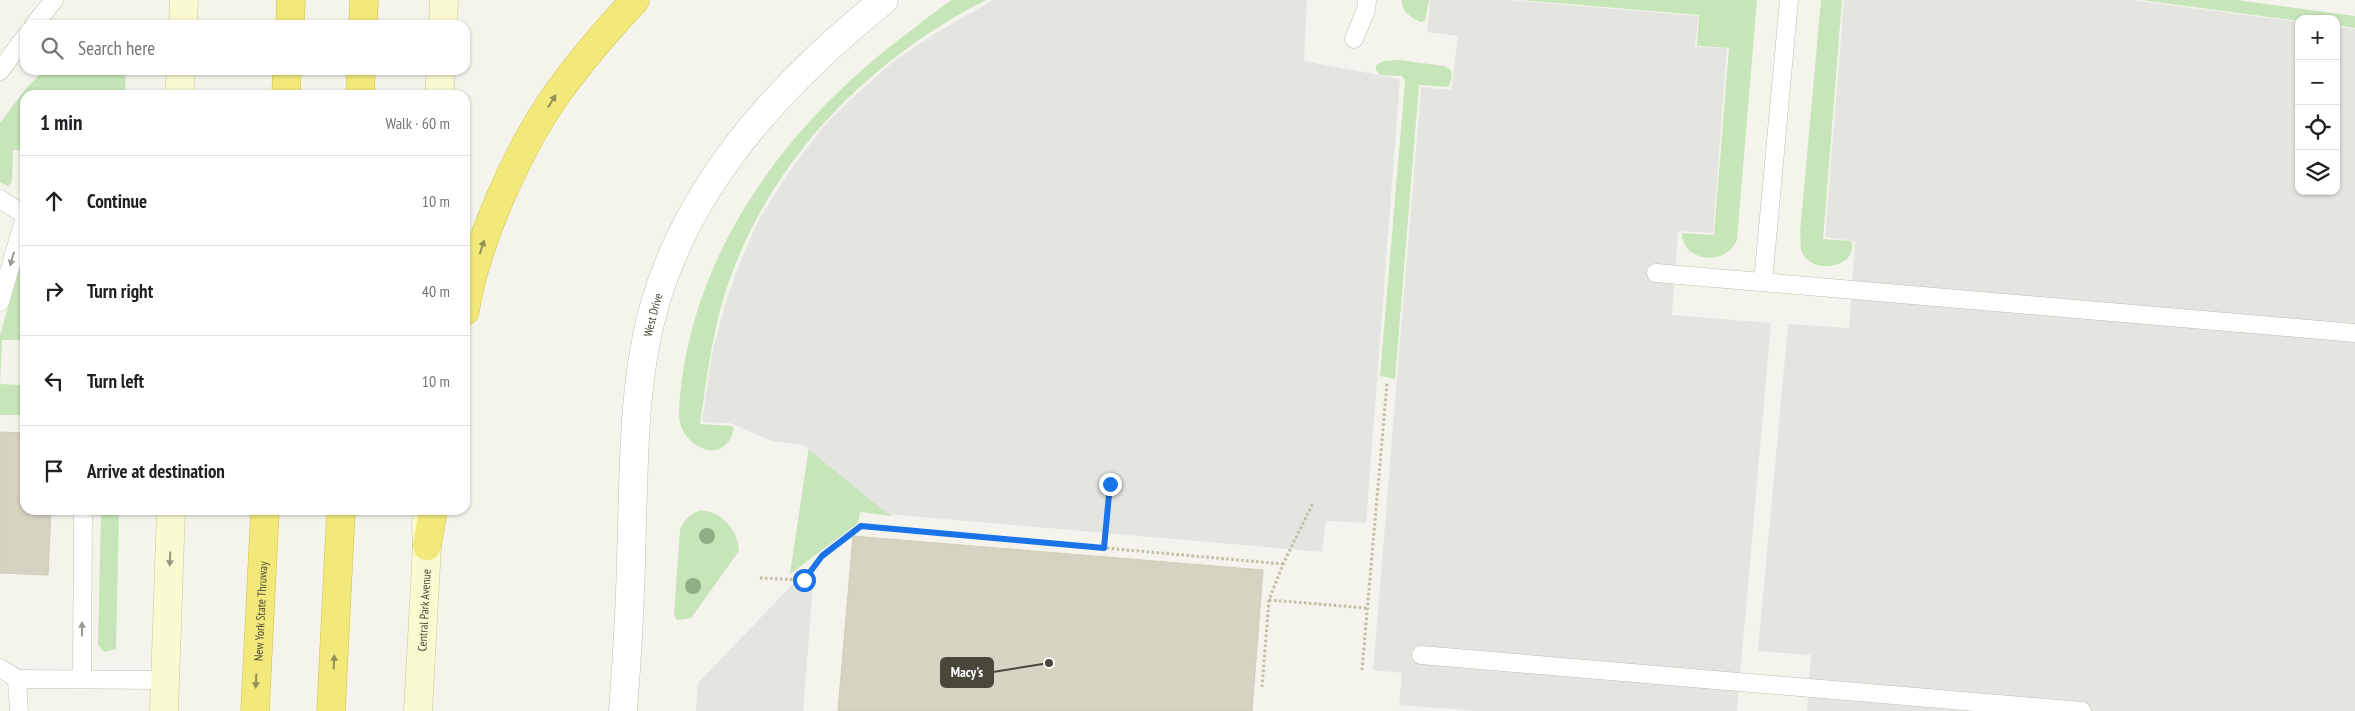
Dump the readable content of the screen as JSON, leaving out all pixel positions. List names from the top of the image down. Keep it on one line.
{"streets":{"highway":["New York State Thruway"],"main road":["Central Park Avenue"],"street":["West Drive"]},"places":["Macy's"],"page":{"map_buttons":["+","−"],"search":"Search here","heading":["1 min","Walk · 60 m"],"list":[["Continue","10 m"],["Turn right","40 m"],["Turn left","10 m"],"Arrive at destination"]}}
